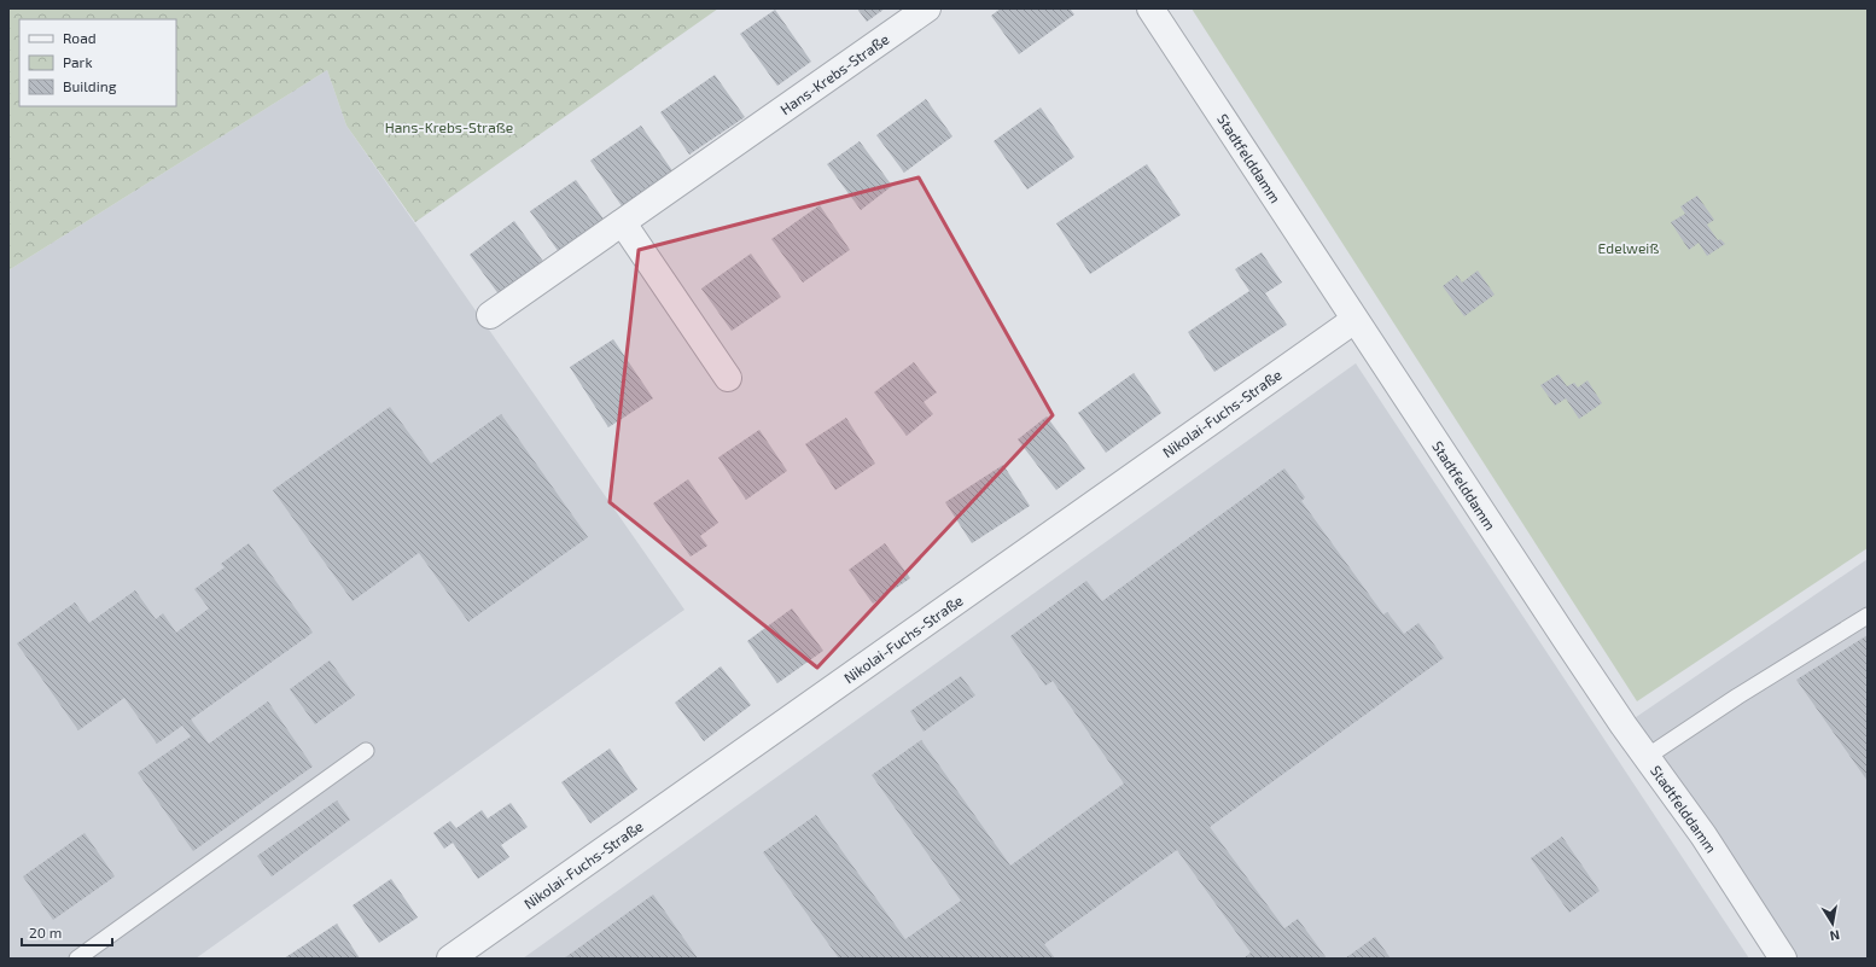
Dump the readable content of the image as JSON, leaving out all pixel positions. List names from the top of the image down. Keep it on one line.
{"streets":{"street":["Hans-Krebs-Straße","Stadtfelddamm","Nikolai-Fuchs-Straße"]},"crossings":[["Stadtfelddamm","Nikolai-Fuchs-Straße"]],"parks":["Hans-Krebs-Straße","Edelweiß"],"legend":["Road","Park","Building"],"scale_bar":"20 m","north":"bottom"}
